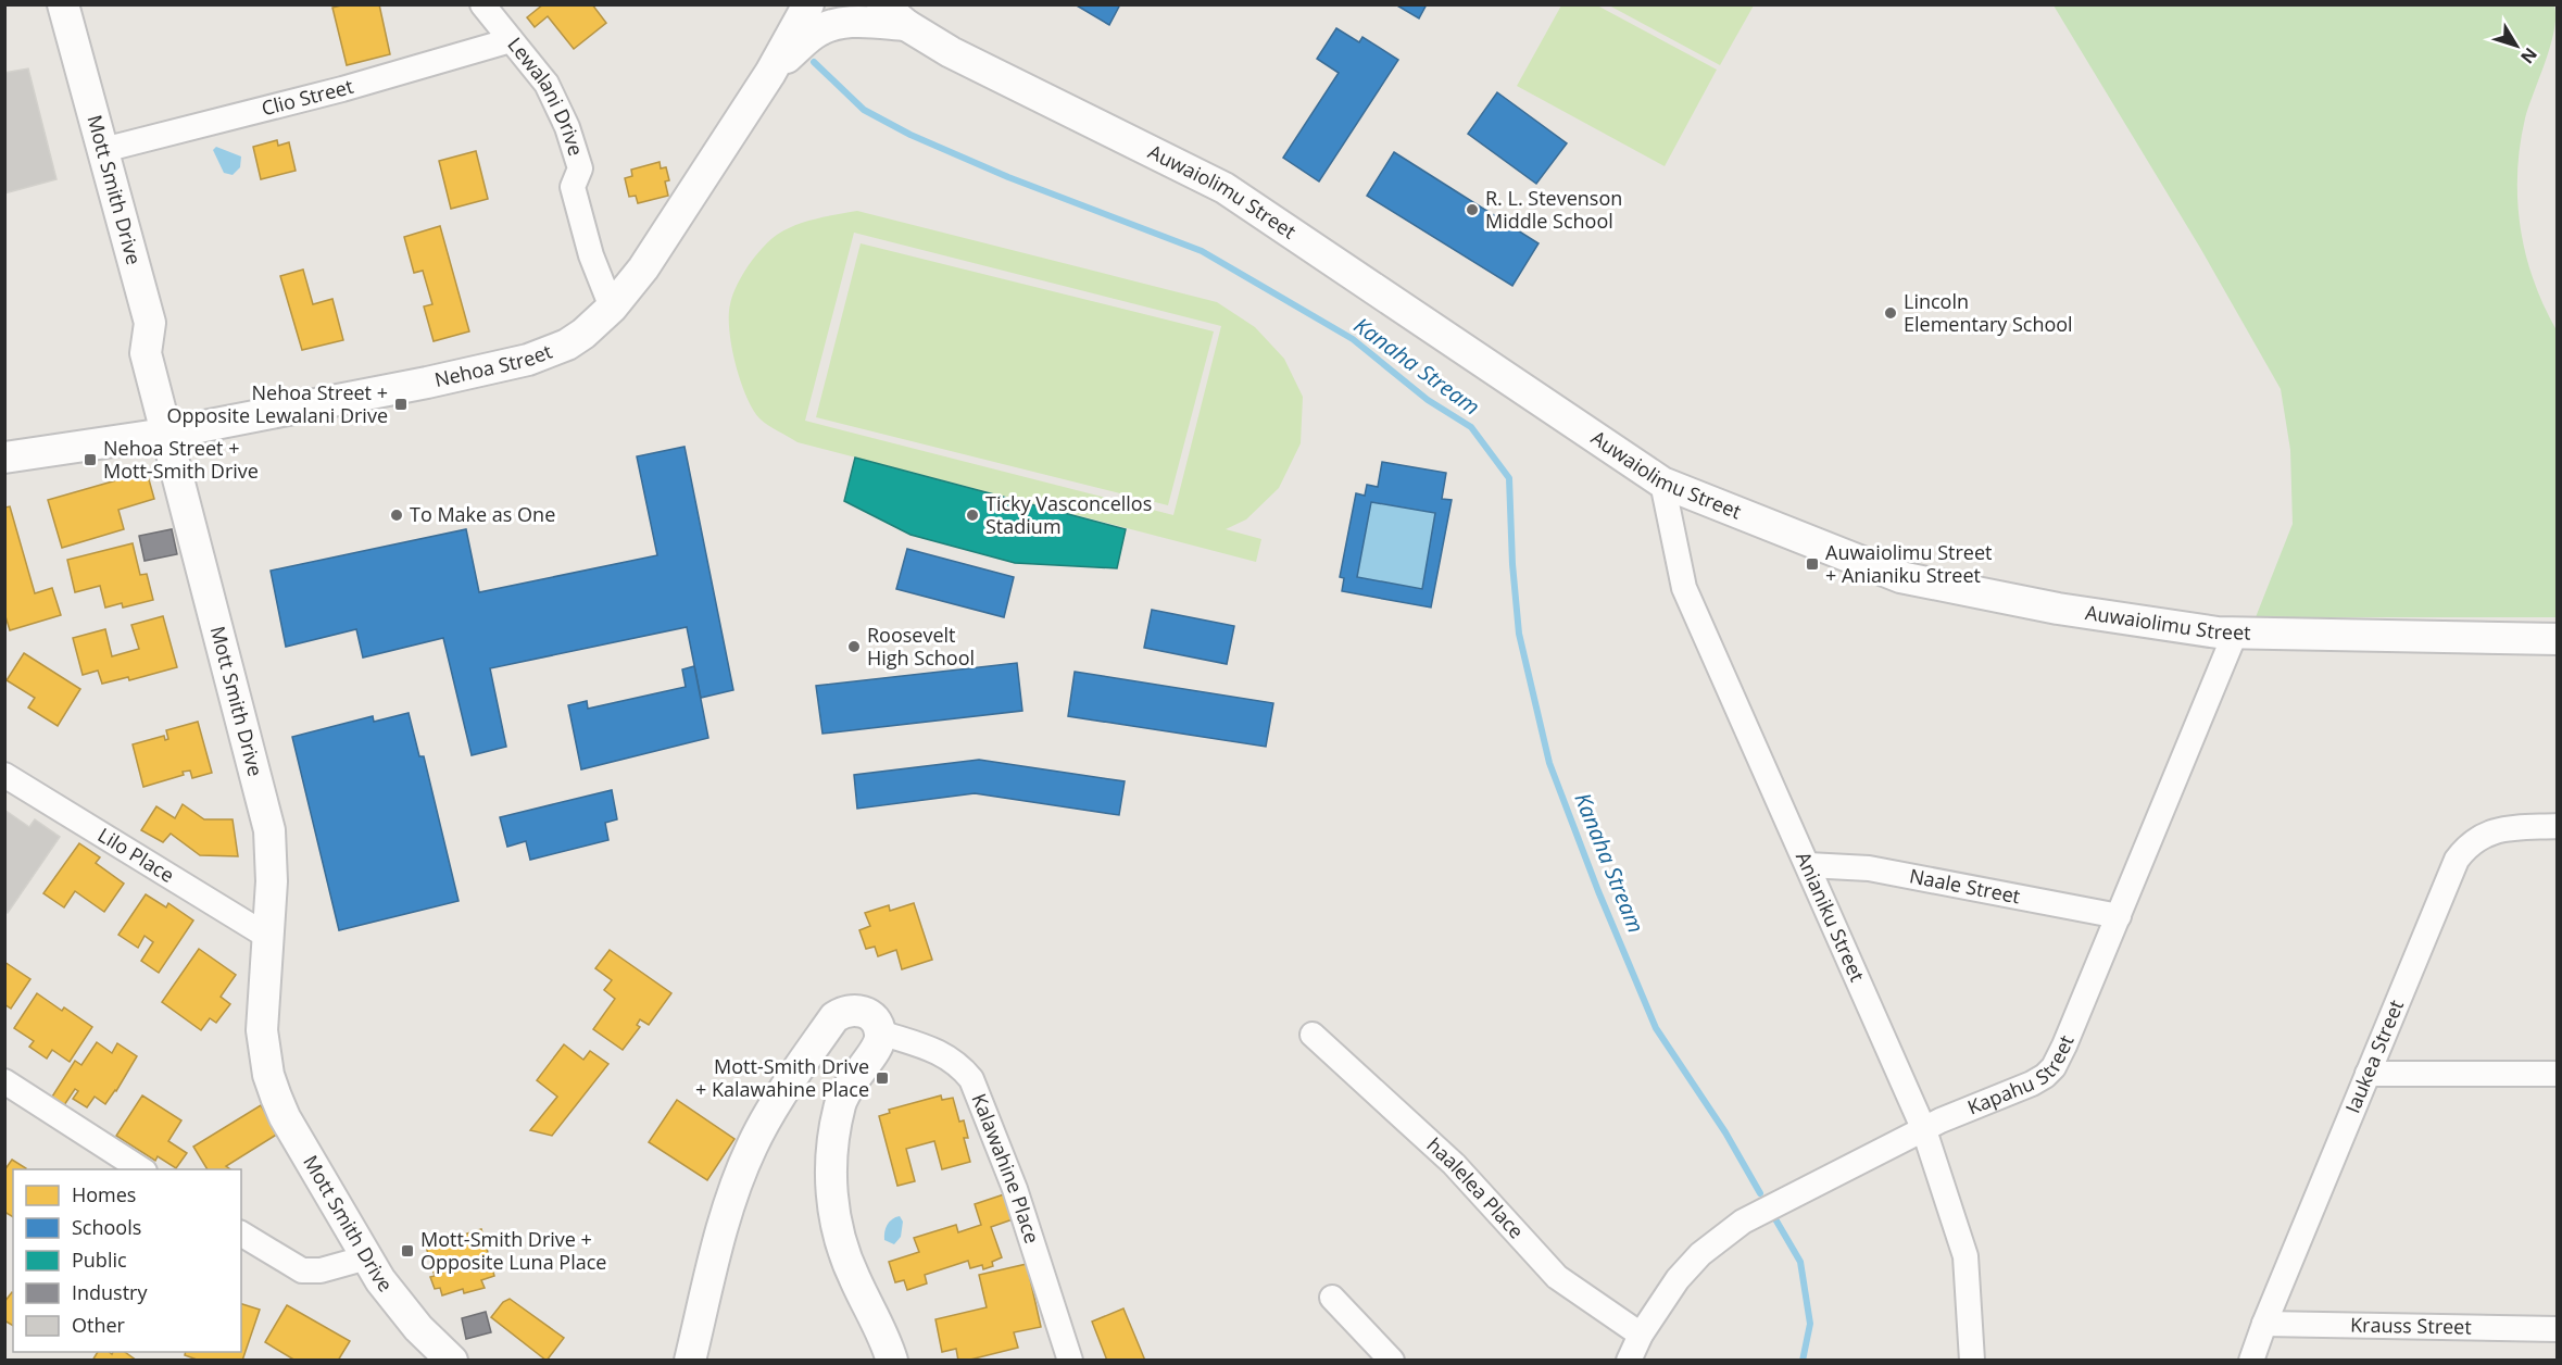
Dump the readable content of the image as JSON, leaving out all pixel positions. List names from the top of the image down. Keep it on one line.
{"streets":{"street":["Clio Street","Lewalani Drive","Mott Smith Drive","Auwaiolimu Street","Nehoa Street","Lilo Place","Naale Street","Anianiku Street","Iaukea Street","Kapahu Street","Kalawahine Place","haalelea Place","Krauss Street"]},"crossings":[["Clio Street","Lewalani Drive"],["Clio Street","Mott Smith Drive"],["Lewalani Drive","Nehoa Street"],["Mott Smith Drive","Nehoa Street"],["Mott Smith Drive","Lilo Place"],["Auwaiolimu Street","Anianiku Street"],["Auwaiolimu Street","Kapahu Street"],["Naale Street","Anianiku Street"],["Naale Street","Kapahu Street"],["Anianiku Street","Kapahu Street"],["Iaukea Street","Krauss Street"],["Kapahu Street","haalelea Place"]],"water":["Kanaha Stream"],"places":{"other":["R. L. Stevenson Middle School","Lincoln Elementary School","To Make as One","Ticky Vasconcellos Stadium","Roosevelt High School"],"transit":["Nehoa Street + Opposite Lewalani Drive","Nehoa Street + Mott-Smith Drive","Auwaiolimu Street + Anianiku Street","Mott-Smith Drive + Kalawahine Place","Mott-Smith Drive + Opposite Luna Place"]},"legend":["Homes","Schools","Public","Industry","Other"],"north":"bottom right"}
